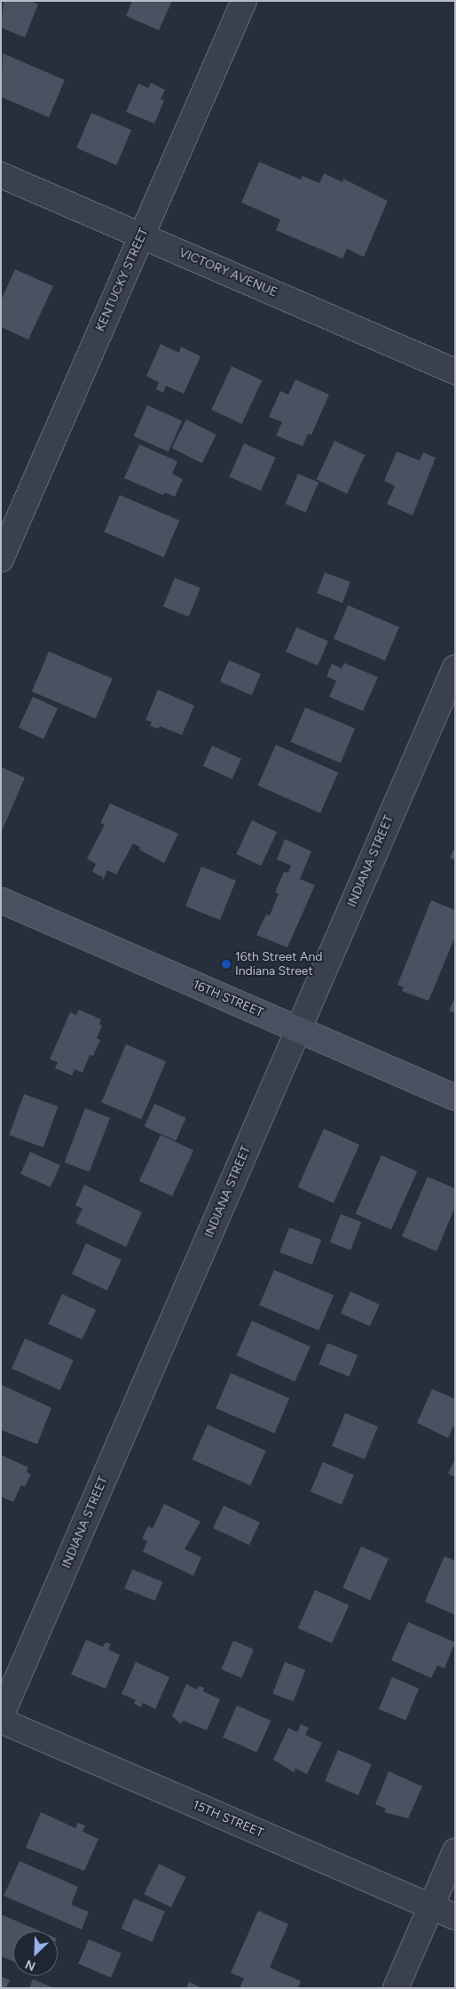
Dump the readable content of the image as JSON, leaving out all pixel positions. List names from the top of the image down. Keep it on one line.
{"streets":{"street":["VICTORY AVENUE","KENTUCKY STREET","INDIANA STREET","16TH STREET","15TH STREET"]},"crossings":[["VICTORY AVENUE","KENTUCKY STREET"],["INDIANA STREET","16TH STREET"]],"places":["16th Street And Indiana Street"],"north":"bottom left"}
